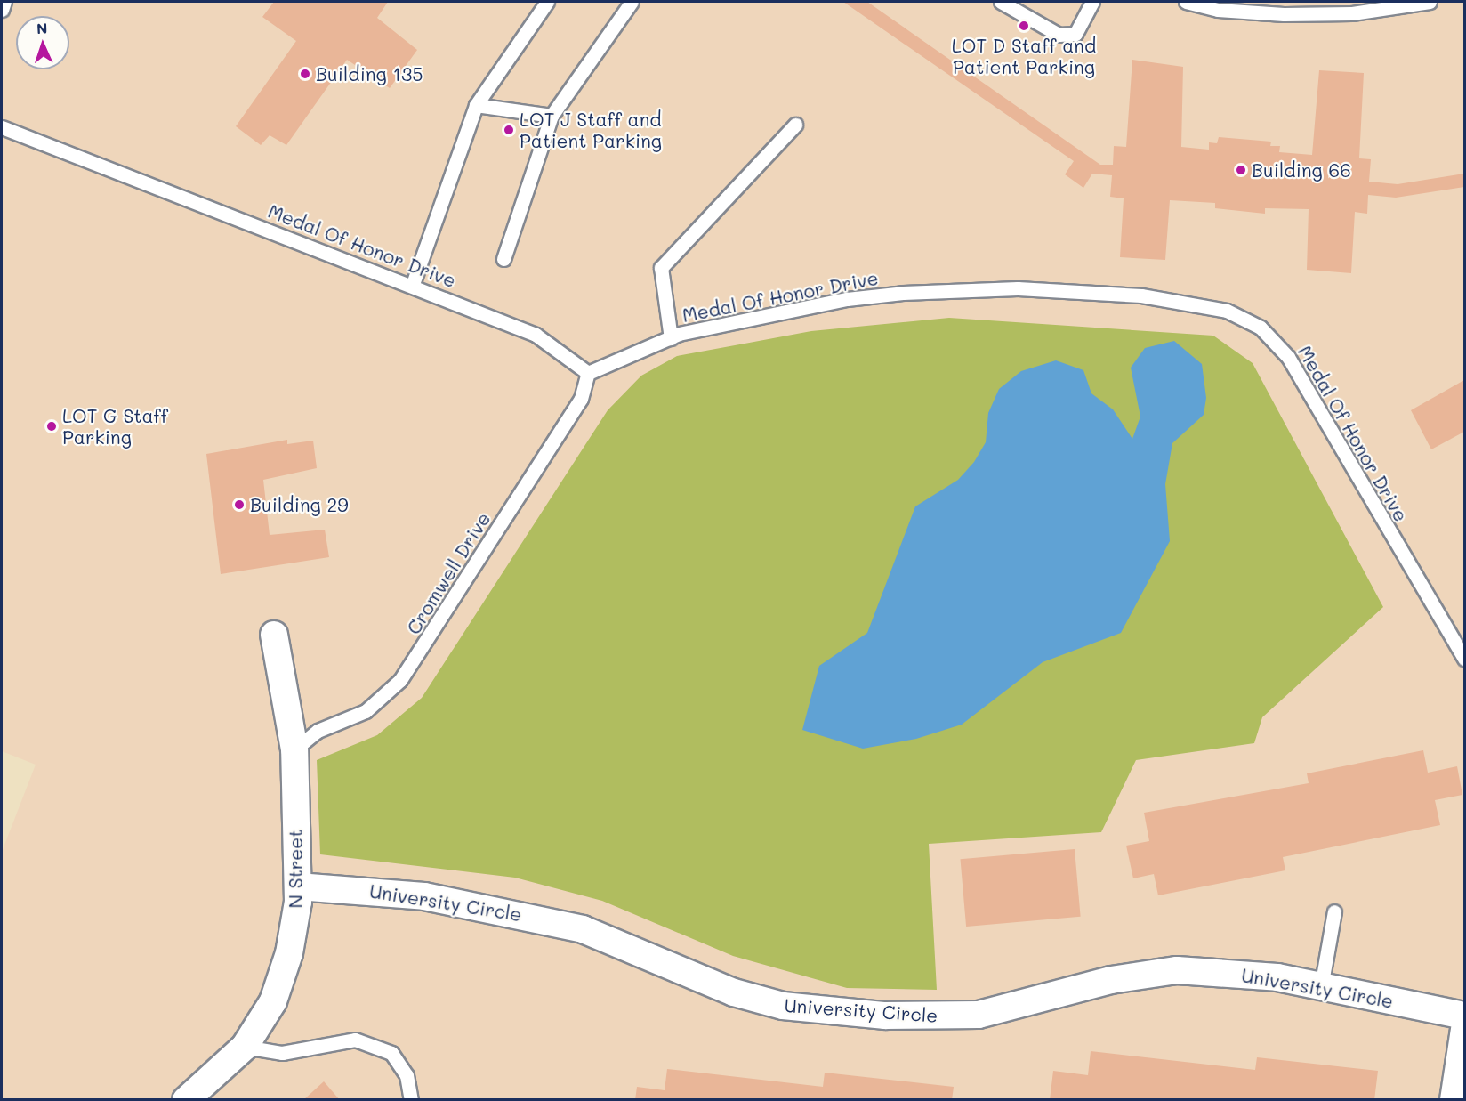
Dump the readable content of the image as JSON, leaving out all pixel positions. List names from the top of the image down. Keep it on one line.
{"streets":{"street":["N Street","University Circle"],"lane":["Medal Of Honor Drive","Cromwell Drive"]},"crossings":[["Medal Of Honor Drive","Cromwell Drive"],["Cromwell Drive","N Street"],["N Street","University Circle"]],"places":["LOT D Staff and Patient Parking","Building 135","LOT J Staff and Patient Parking","Building 66","LOT G Staff Parking","Building 29"],"north":"top"}
